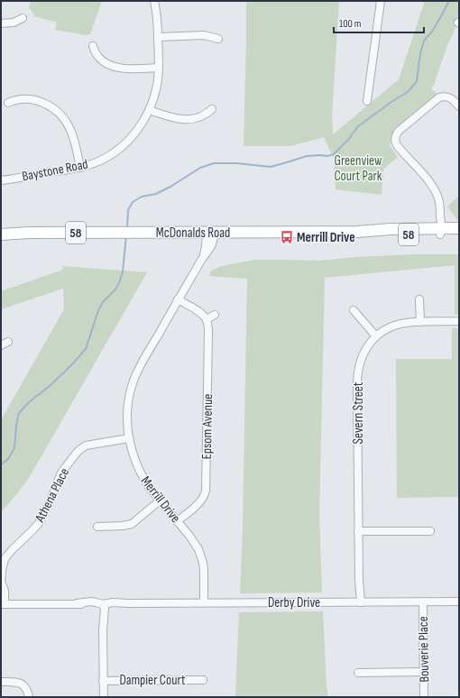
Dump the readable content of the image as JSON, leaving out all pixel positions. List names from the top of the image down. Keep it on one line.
{"streets":{"main road":["58","McDonalds Road"],"street":["Baystone Road","Severn Street","Epsom Avenue","Athena Place","Merrill Drive","Derby Drive","Bouverie Place","Dampier Court"]},"crossings":[["McDonalds Road","Merrill Drive"],["Severn Street","Derby Drive"],["Epsom Avenue","Merrill Drive"],["Athena Place","Merrill Drive"],["Athena Place","Derby Drive"],["Merrill Drive","Derby Drive"],["Derby Drive","Bouverie Place"]],"parks":["Greenview Court Park"],"places":{"bus stop":["Merrill Drive"]},"scale_bar":"100 m"}
